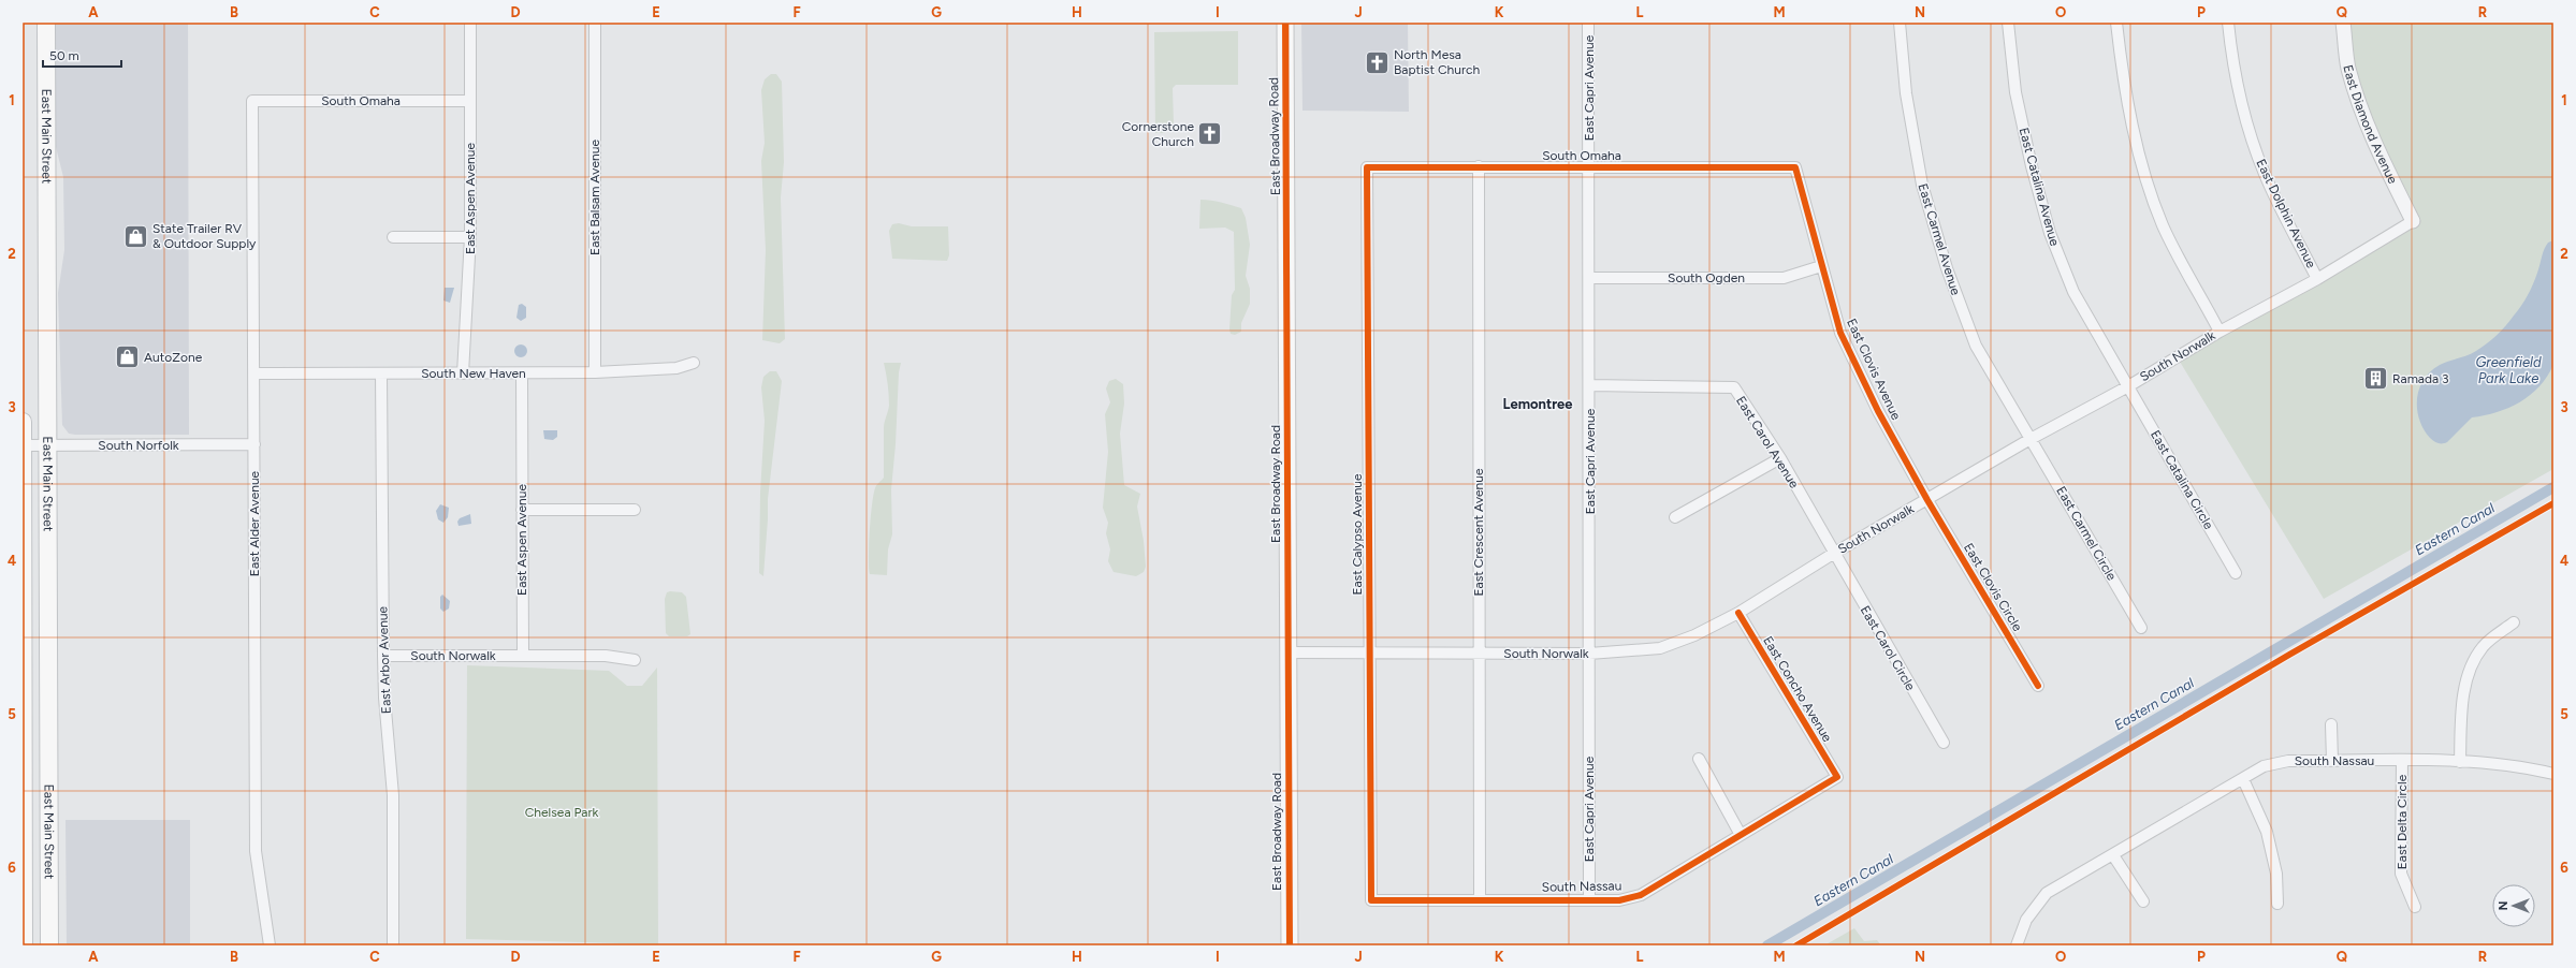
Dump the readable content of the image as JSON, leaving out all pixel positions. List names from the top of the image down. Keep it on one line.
{"streets":{"main road":["East Main Street","East Broadway Road"],"street":["East Capri Avenue","South Omaha","East Diamond Avenue","East Catalina Avenue","East Balsam Avenue","East Aspen Avenue","East Dolphin Avenue","East Carmel Avenue","South Ogden","South Norwalk","East Clovis Avenue","South New Haven","East Carol Avenue","South Norfolk","East Catalina Circle","East Alder Avenue","East Crescent Avenue","East Carmel Circle","East Calypso Avenue","East Clovis Circle","East Carol Circle","East Arbor Avenue","East Concho Avenue","South Nassau","East Delta Circle"]},"crossings":[["East Capri Avenue","South Omaha"],["East Capri Avenue","South Ogden"],["East Capri Avenue","South Norwalk"],["East Capri Avenue","East Carol Avenue"],["East Capri Avenue","South Nassau"],["South Omaha","East Aspen Avenue"],["South Omaha","East Clovis Avenue"],["South Omaha","East Alder Avenue"],["South Omaha","East Crescent Avenue"],["South Omaha","East Calypso Avenue"],["East Diamond Avenue","South Norwalk"],["East Main Street","South Norfolk"],["East Broadway Road","South Norwalk"],["East Catalina Avenue","South Norwalk"],["East Catalina Avenue","East Catalina Circle"],["East Balsam Avenue","South New Haven"],["East Aspen Avenue","South Norwalk"],["East Aspen Avenue","South New Haven"],["East Dolphin Avenue","South Norwalk"],["East Carmel Avenue","South Norwalk"],["East Carmel Avenue","East Carmel Circle"],["South Ogden","East Clovis Avenue"],["South Norwalk","East Clovis Avenue"],["South Norwalk","East Carol Avenue"],["South Norwalk","East Catalina Circle"],["South Norwalk","East Crescent Avenue"],["South Norwalk","East Carmel Circle"],["South Norwalk","East Calypso Avenue"],["South Norwalk","East Clovis Circle"],["South Norwalk","East Carol Circle"],["South Norwalk","East Arbor Avenue"],["South Norwalk","East Concho Avenue"],["East Clovis Avenue","East Clovis Circle"],["South New Haven","East Alder Avenue"],["South New Haven","East Arbor Avenue"],["East Carol Avenue","East Carol Circle"],["South Norfolk","East Alder Avenue"],["East Crescent Avenue","South Nassau"],["East Calypso Avenue","South Nassau"],["East Concho Avenue","South Nassau"],["South Nassau","East Delta Circle"]],"districts":["Lemontree"],"water":["Greenfield Park Lake","Eastern Canal"],"parks":["Chelsea Park"],"places":{"church":["North Mesa Baptist Church","Cornerstone Church"],"shop":["State Trailer RV & Outdoor Supply","AutoZone"],"building":["Ramada 3"]},"scale_bar":"50 m","north":"left","grid":{"columns":["A","B","C","D","E","F","G","H","I","J","K","L","M","N","O","P","Q","R"],"rows":["1","2","3","4","5","6"]}}
